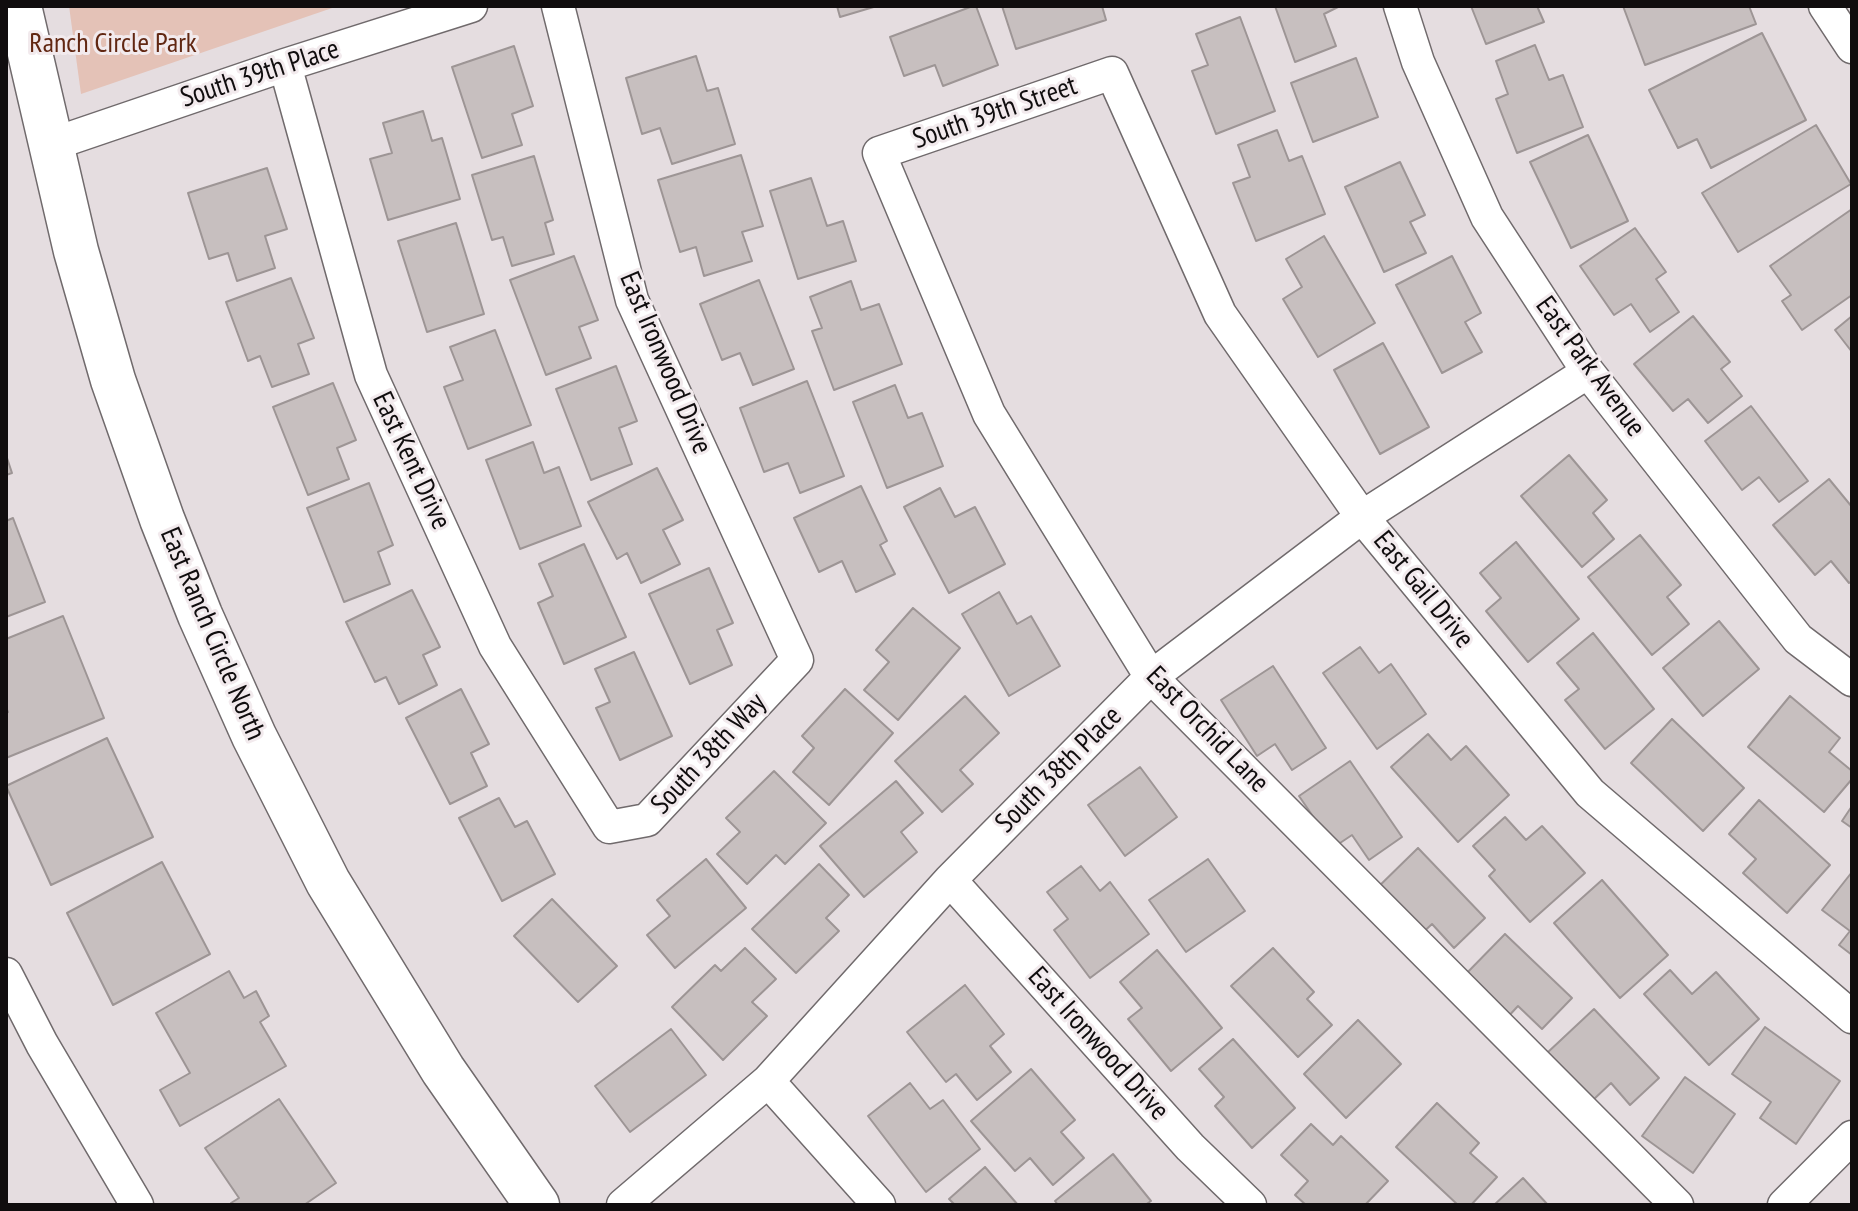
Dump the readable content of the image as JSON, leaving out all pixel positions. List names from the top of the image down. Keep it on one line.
{"streets":{"street":["South 39th Place","South 39th Street","East Ironwood Drive","East Park Avenue","East Kent Drive","East Gail Drive","East Ranch Circle North","East Orchid Lane","South 38th Way","South 38th Place"]},"crossings":[["South 39th Place","East Kent Drive"],["South 39th Place","East Ranch Circle North"],["South 39th Street","East Gail Drive"],["South 39th Street","East Orchid Lane"],["East Ironwood Drive","South 38th Way"],["East Ironwood Drive","South 38th Place"],["East Park Avenue","South 38th Place"],["East Kent Drive","South 38th Way"],["East Gail Drive","South 38th Place"],["East Orchid Lane","South 38th Place"]],"parks":["Ranch Circle Park"]}
